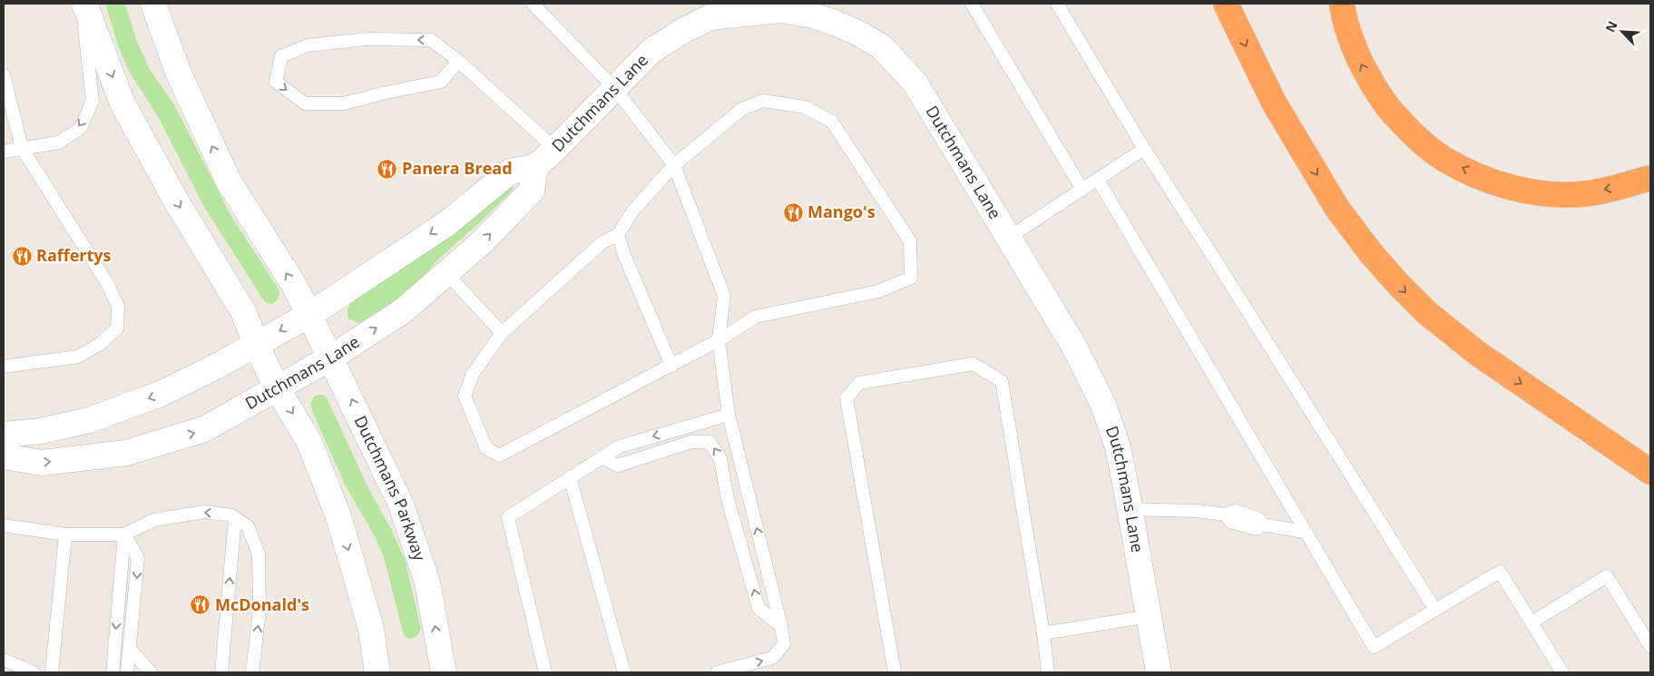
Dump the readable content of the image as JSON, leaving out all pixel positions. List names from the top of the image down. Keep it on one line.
{"streets":{"street":["Dutchmans Lane","Dutchmans Parkway"]},"crossings":[["Dutchmans Lane","Dutchmans Parkway"]],"places":{"restaurant":["Panera Bread","Mango's","Raffertys","McDonald's"]},"north":"top left"}
